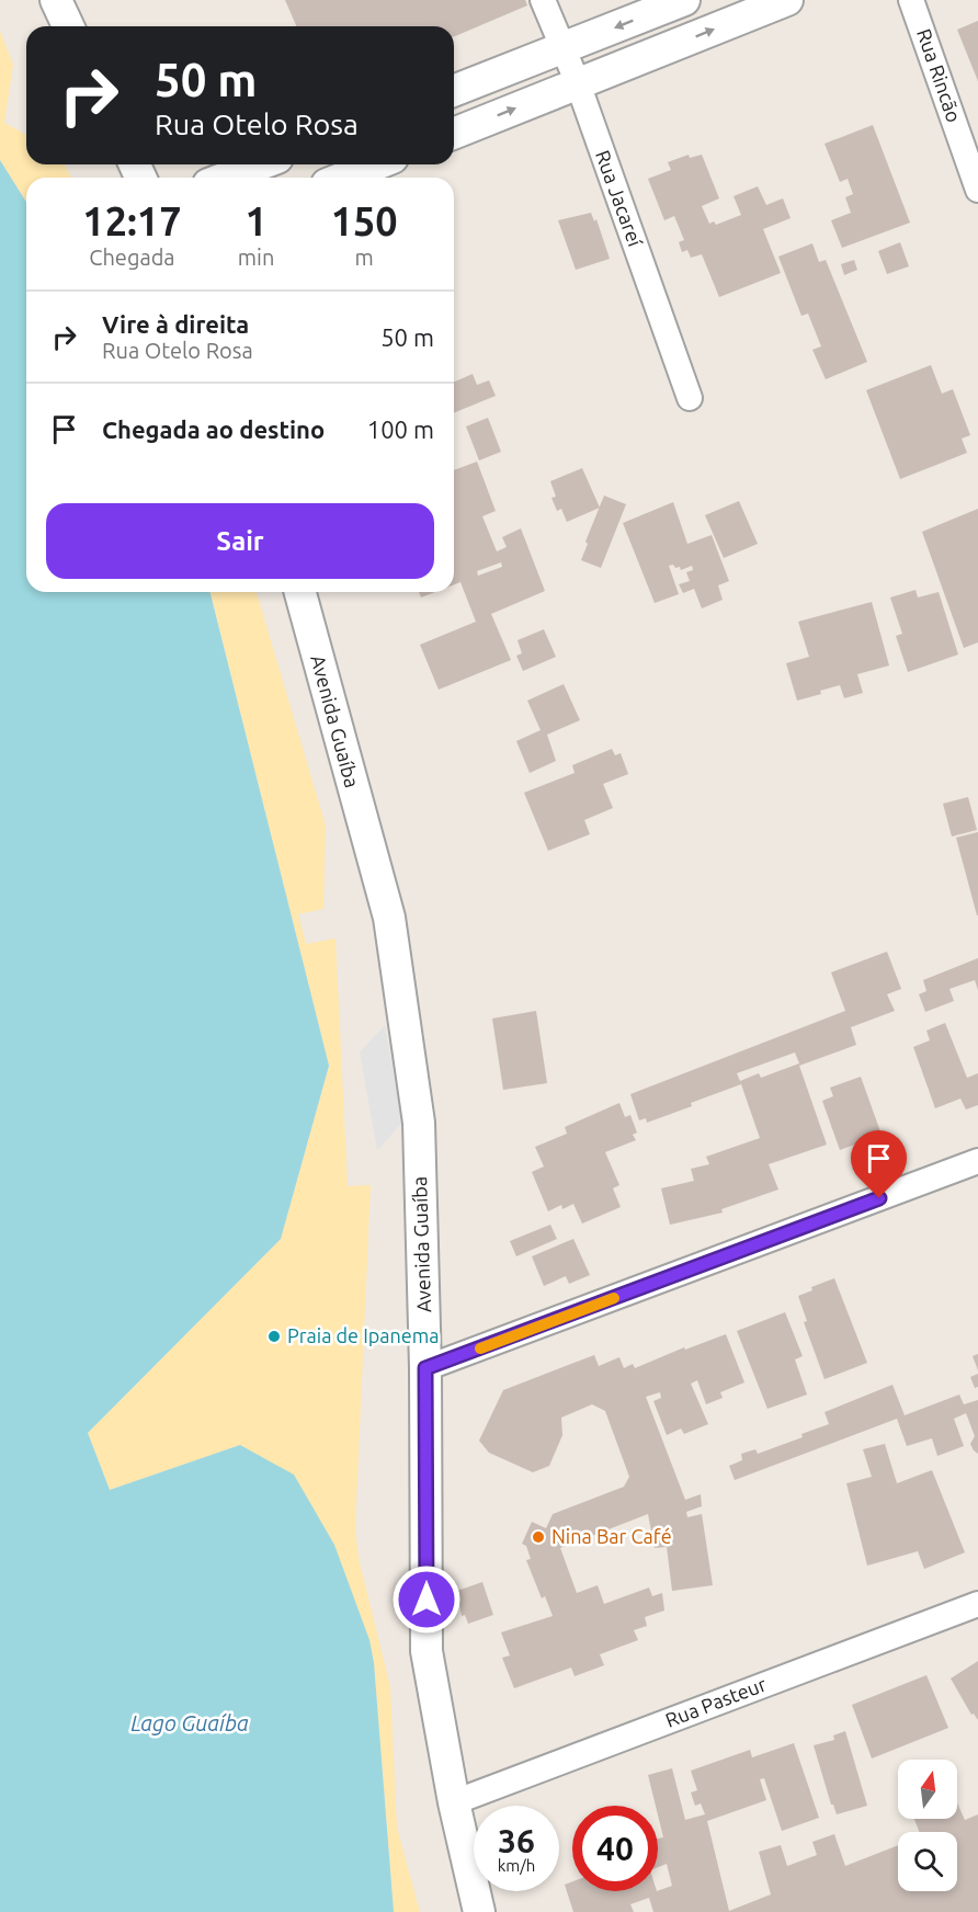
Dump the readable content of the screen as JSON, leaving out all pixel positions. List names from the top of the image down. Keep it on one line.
{"streets":{"street":["Rua Rincão","Rua Jacareí","Avenida Guaíba","Rua Pasteur"]},"crossings":[["Avenida Guaíba","Rua Pasteur"]],"water":["Lago Guaíba"],"places":["Praia de Ipanema","Nina Bar Café"],"north":"top","page":{"turn":["50 m","Rua Otelo Rosa"],"eta":["12:17","Chegada","1","min","150","m"],"list":[{"name":"Vire à direita","note":"Rua Otelo Rosa","value":"50 m"},{"name":"Chegada ao destino","value":"100 m"}],"buttons":"Sair","speed":"36 km/h","limit":"40"}}
